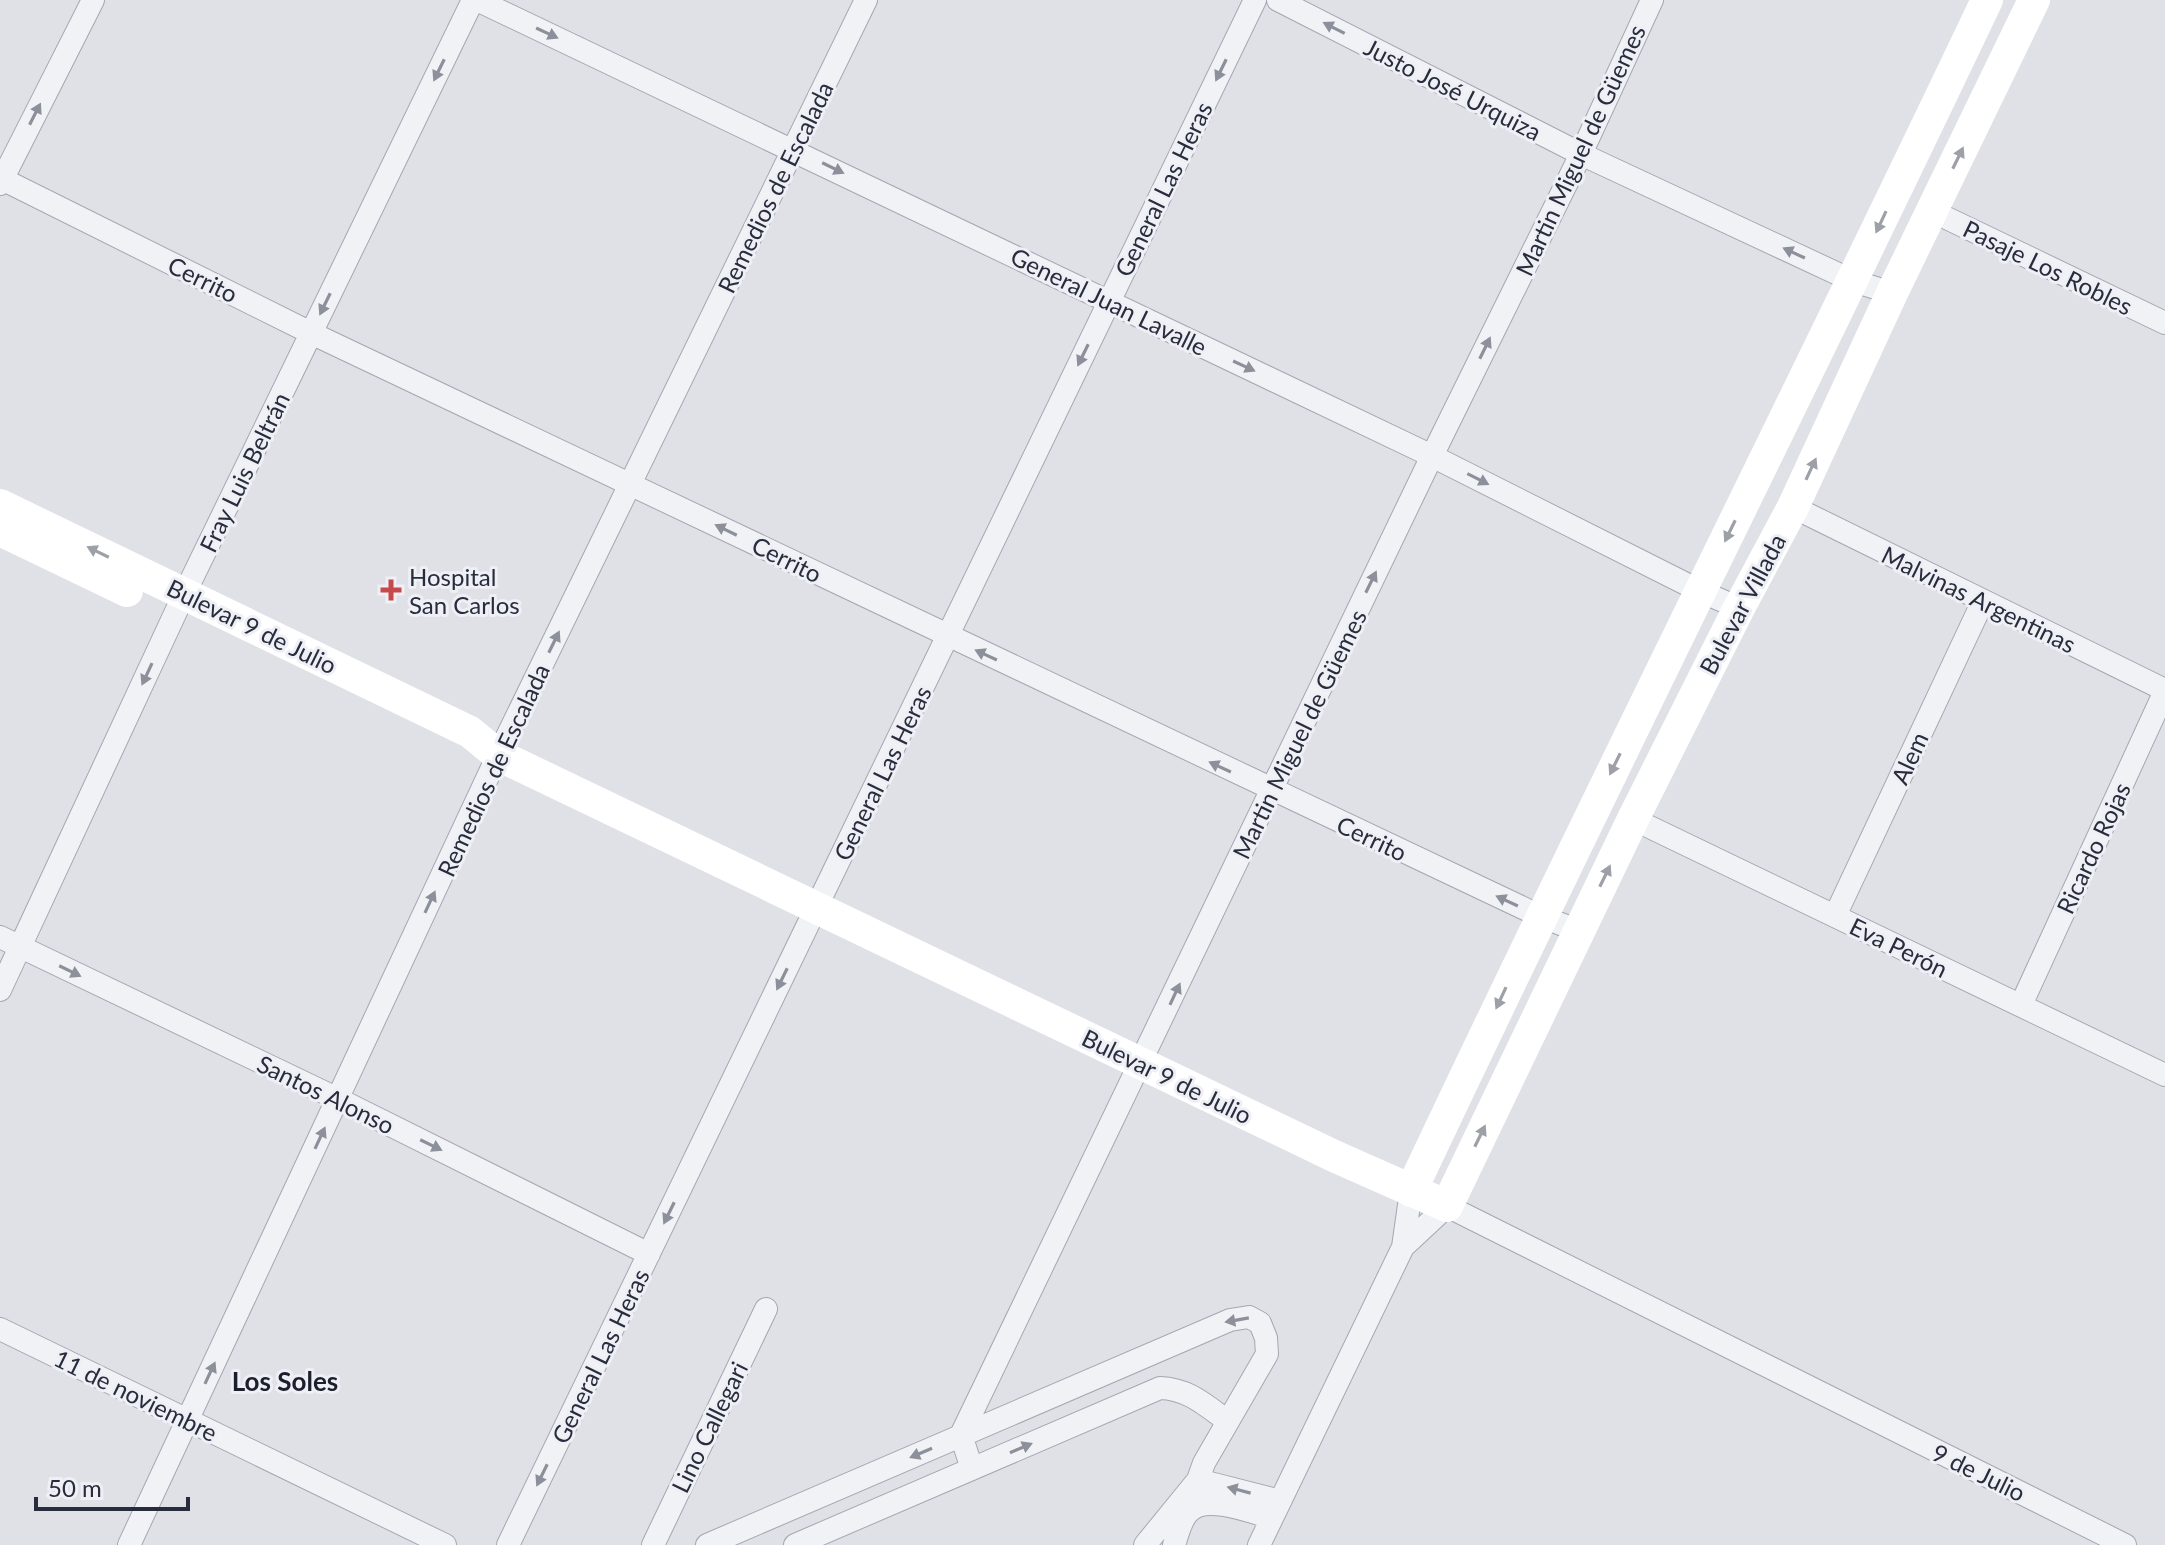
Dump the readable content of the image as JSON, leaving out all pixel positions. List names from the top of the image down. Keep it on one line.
{"streets":{"main road":["Bulevar Villada","Bulevar 9 de Julio"],"street":["Justo José Urquiza","Martin Miguel de Güemes","Remedios de Escalada","General Las Heras","Pasaje Los Robles","Cerrito","General Juan Lavalle","Fray Luis Beltrán","Malvinas Argentinas","Alem","Ricardo Rojas","Eva Perón","Santos Alonso","11 de noviembre","Lino Callegari","9 de Julio"]},"crossings":[["Justo José Urquiza","Martin Miguel de Güemes"],["Justo José Urquiza","Bulevar Villada"],["Martin Miguel de Güemes","Cerrito"],["Martin Miguel de Güemes","General Juan Lavalle"],["Martin Miguel de Güemes","Bulevar 9 de Julio"],["Remedios de Escalada","Cerrito"],["Remedios de Escalada","General Juan Lavalle"],["Remedios de Escalada","Bulevar 9 de Julio"],["Remedios de Escalada","Santos Alonso"],["Remedios de Escalada","11 de noviembre"],["General Las Heras","Cerrito"],["General Las Heras","General Juan Lavalle"],["General Las Heras","Bulevar 9 de Julio"],["General Las Heras","Santos Alonso"],["Pasaje Los Robles","Bulevar Villada"],["Cerrito","Fray Luis Beltrán"],["Cerrito","Bulevar Villada"],["General Juan Lavalle","Fray Luis Beltrán"],["General Juan Lavalle","Bulevar Villada"],["Fray Luis Beltrán","Bulevar 9 de Julio"],["Fray Luis Beltrán","Santos Alonso"],["Malvinas Argentinas","Bulevar Villada"],["Malvinas Argentinas","Alem"],["Malvinas Argentinas","Ricardo Rojas"],["Bulevar Villada","Bulevar 9 de Julio"],["Bulevar Villada","Eva Perón"],["Bulevar 9 de Julio","9 de Julio"],["Alem","Eva Perón"],["Ricardo Rojas","Eva Perón"]],"one_way":["Justo José Urquiza","Martin Miguel de Güemes","Remedios de Escalada","General Las Heras","Cerrito","General Juan Lavalle","Fray Luis Beltrán","Santos Alonso"],"districts":["Los Soles"],"places":{"health":["Hospital San Carlos"]},"scale_bar":"50 m"}
